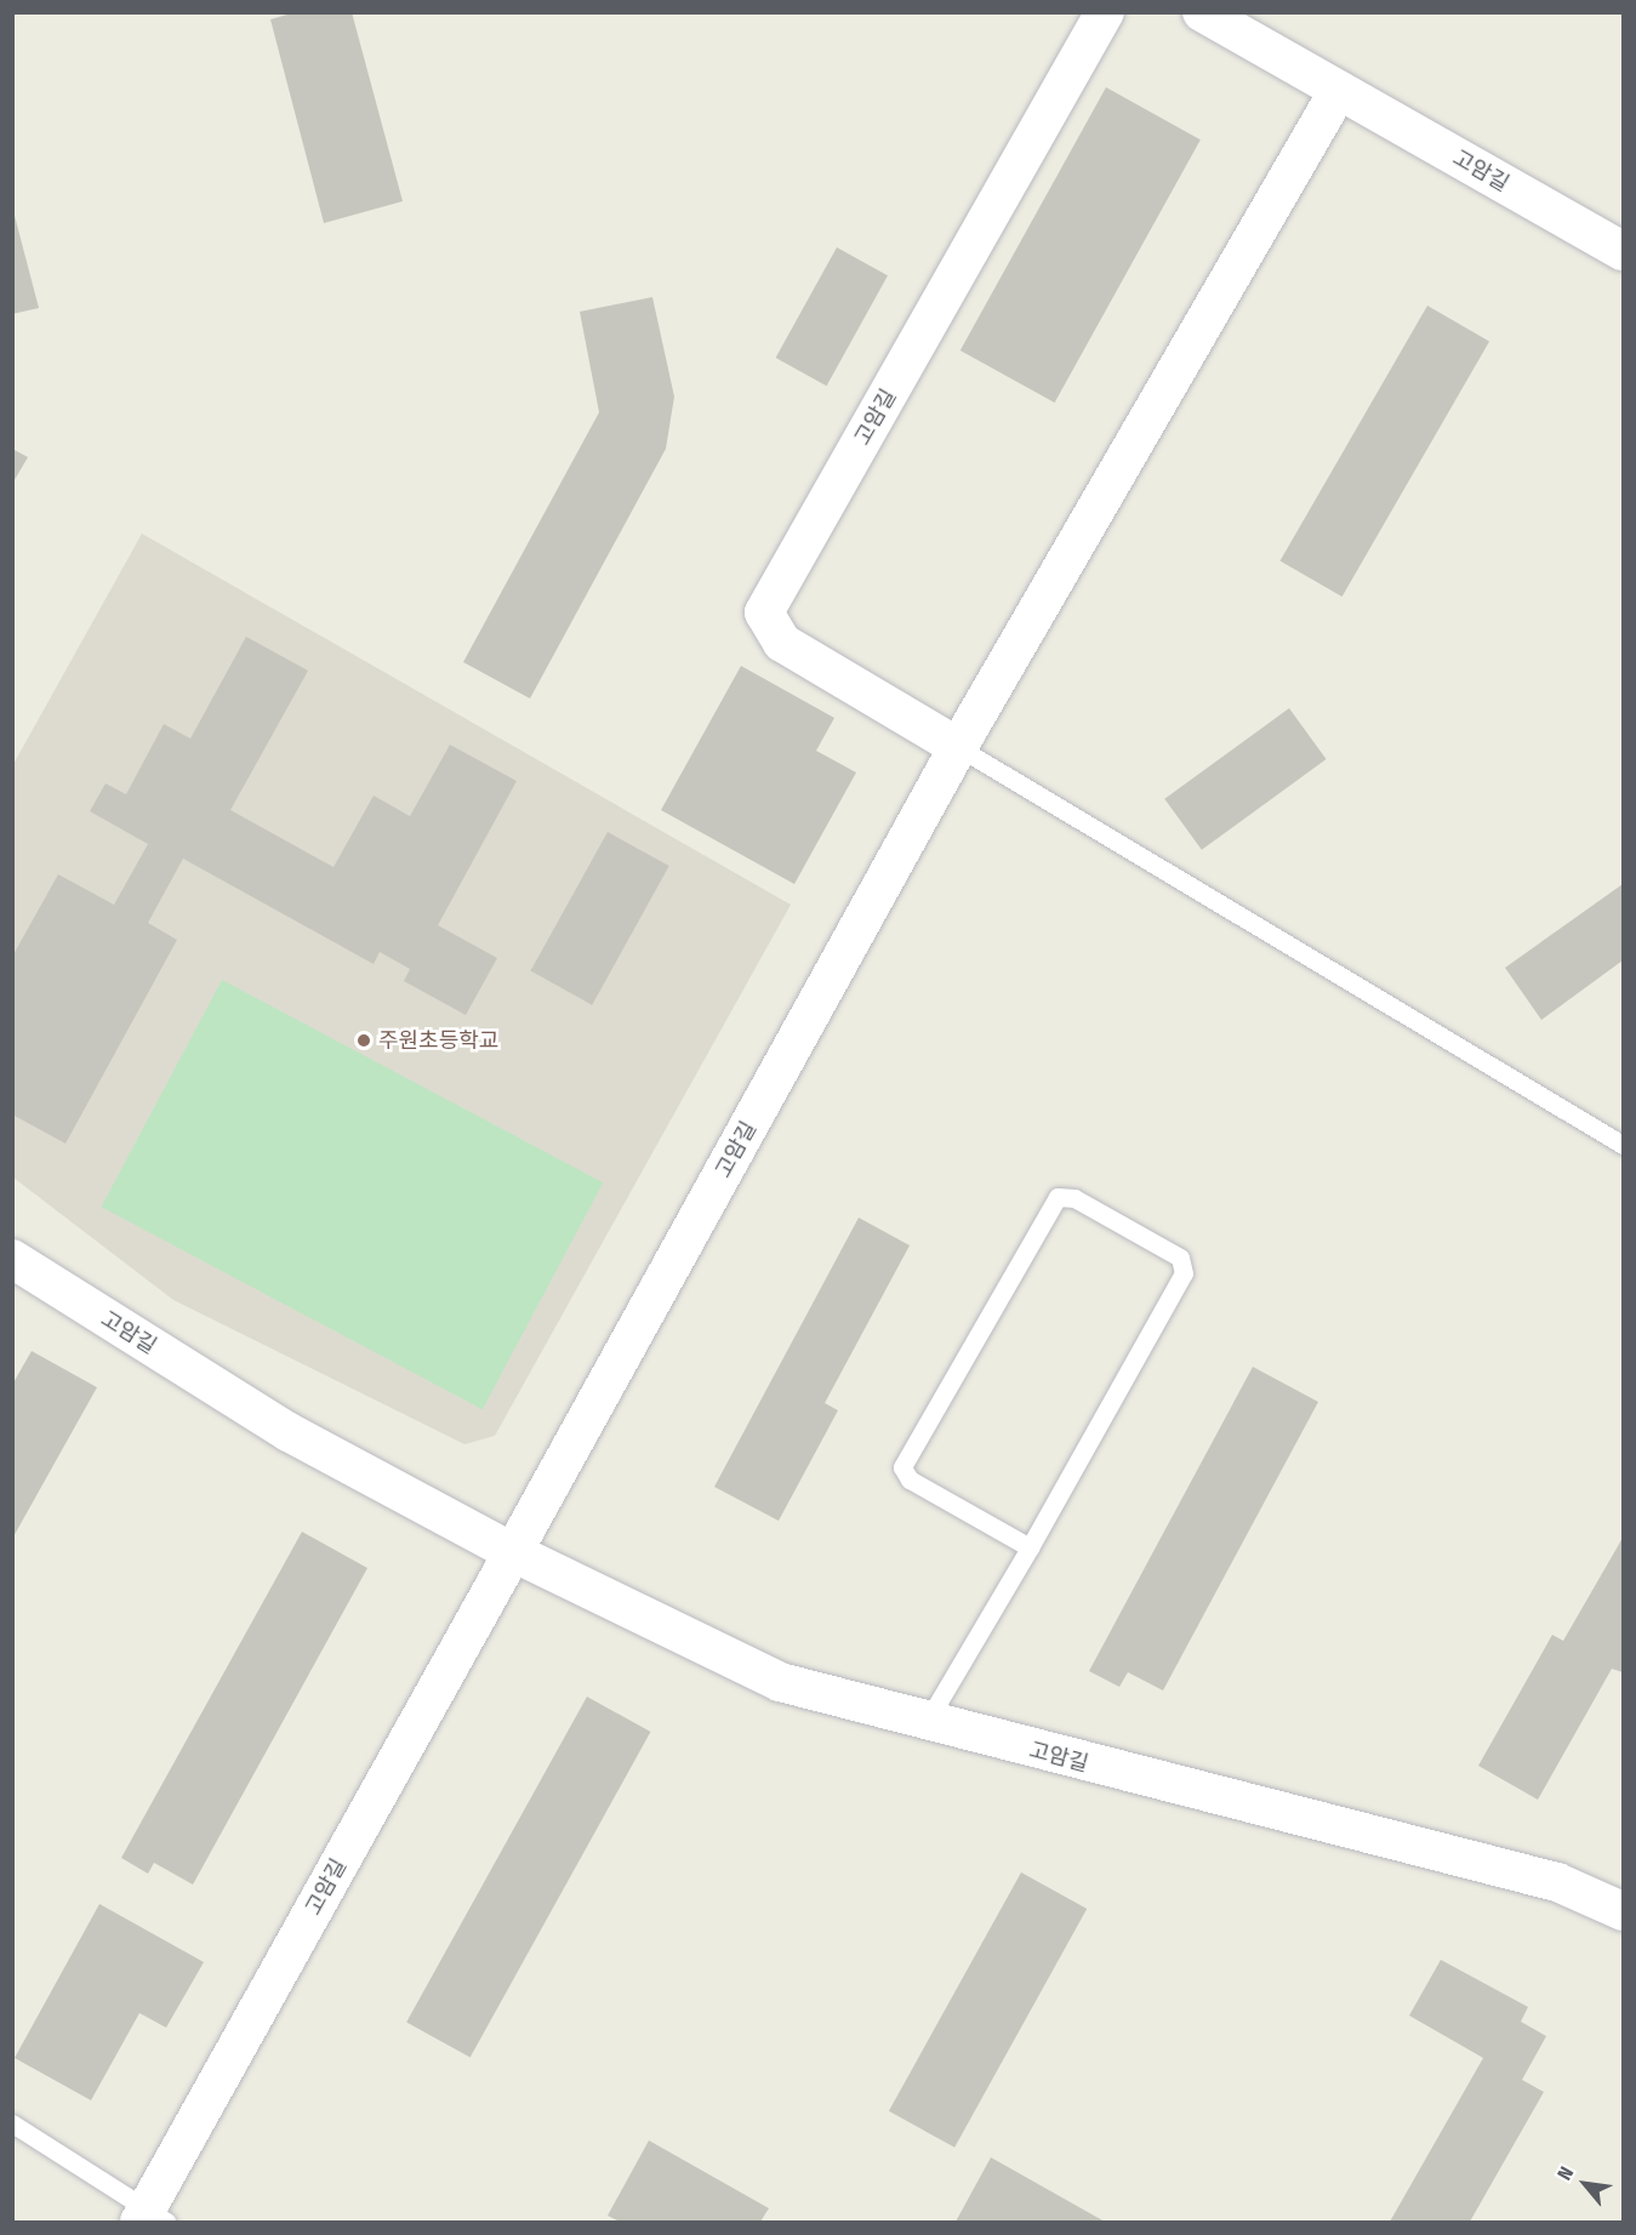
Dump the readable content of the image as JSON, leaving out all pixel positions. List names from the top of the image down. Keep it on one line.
{"streets":{"street":["고암길"]},"places":["주원초등학교"],"north":"top left"}
